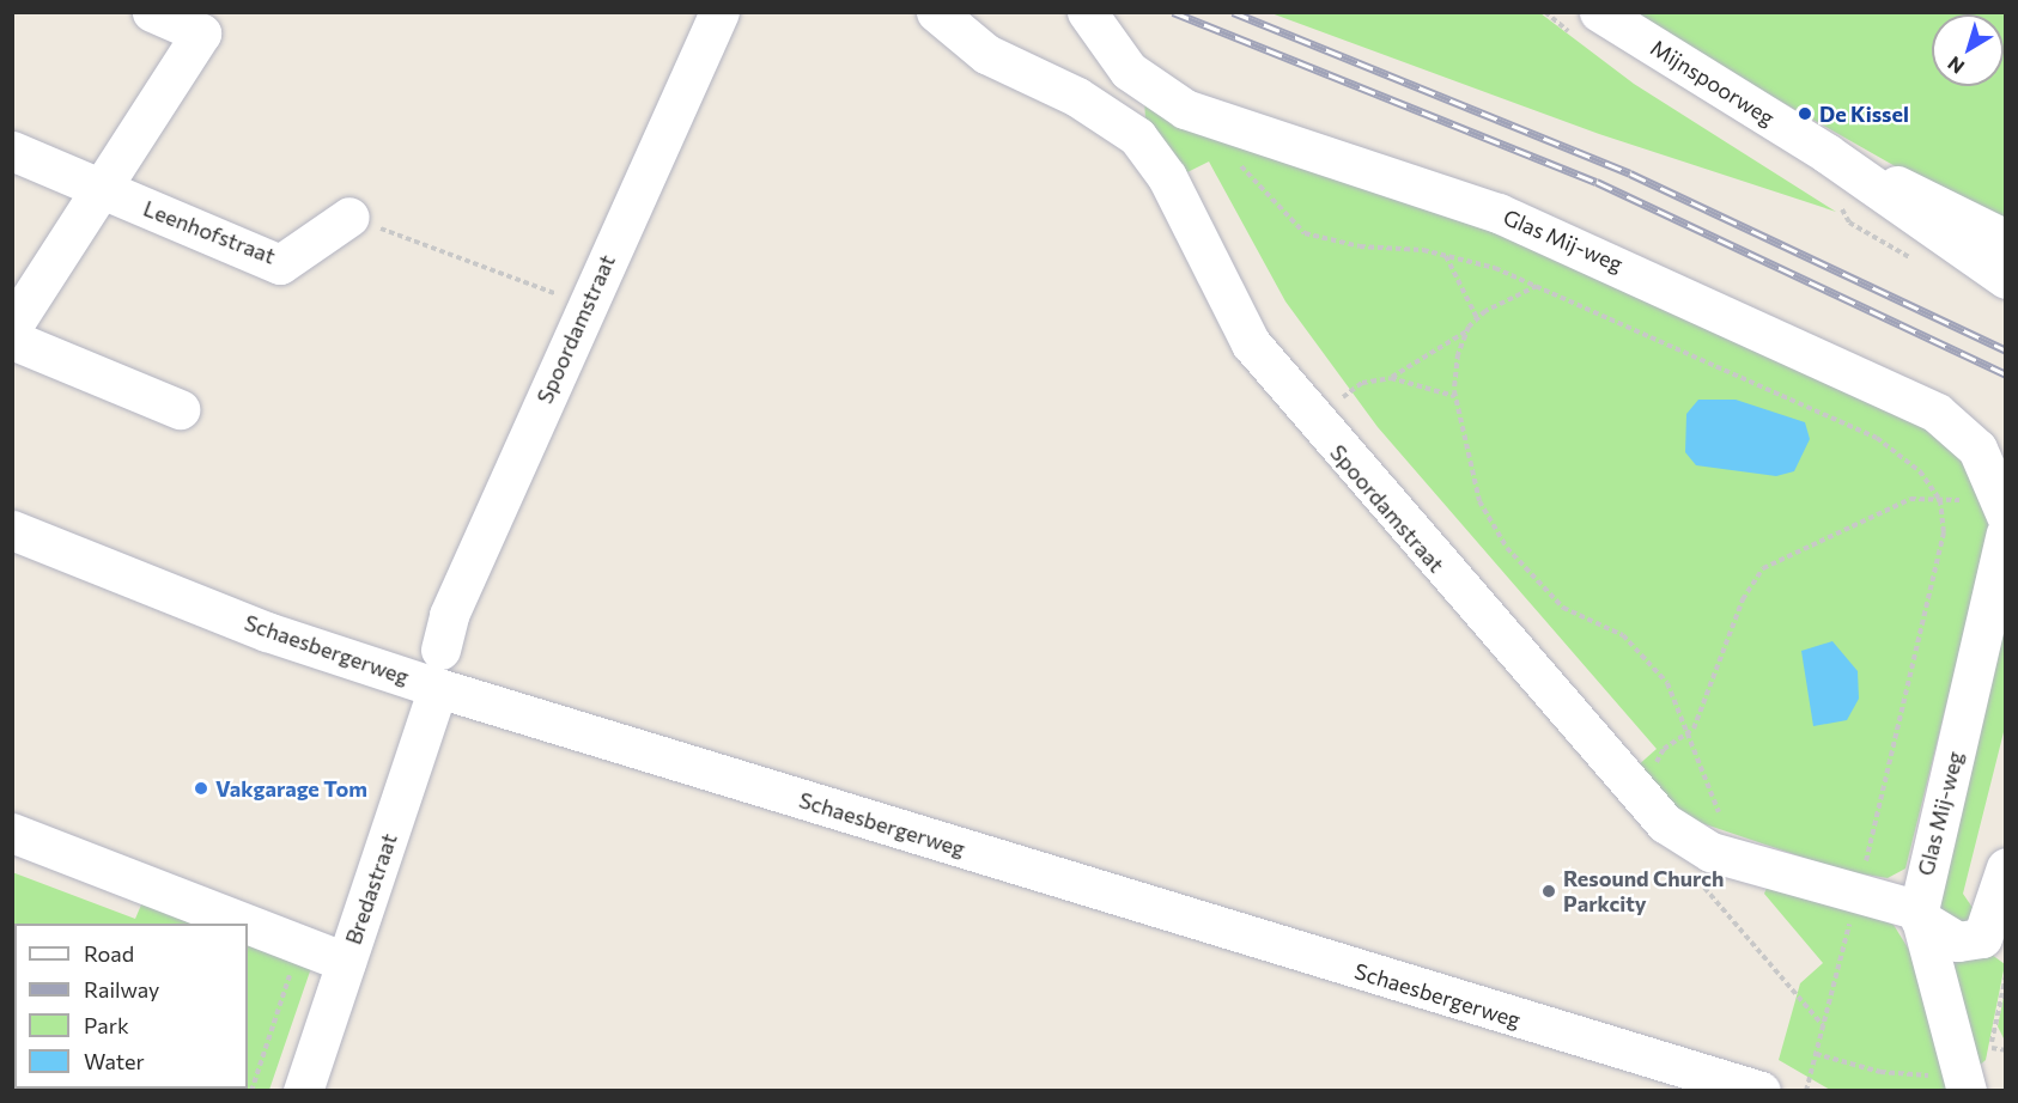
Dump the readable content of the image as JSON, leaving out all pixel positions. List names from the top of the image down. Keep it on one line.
{"streets":{"street":["Mijnspoorweg","Leenhofstraat","Glas Mij-weg","Spoordamstraat","Schaesbergerweg","Bredastraat"]},"crossings":[["Glas Mij-weg","Spoordamstraat"],["Spoordamstraat","Schaesbergerweg"],["Spoordamstraat","Bredastraat"],["Schaesbergerweg","Bredastraat"]],"places":["De Kissel","Vakgarage Tom","Resound Church Parkcity"],"legend":["Road","Railway","Park","Water"],"north":"bottom left"}
